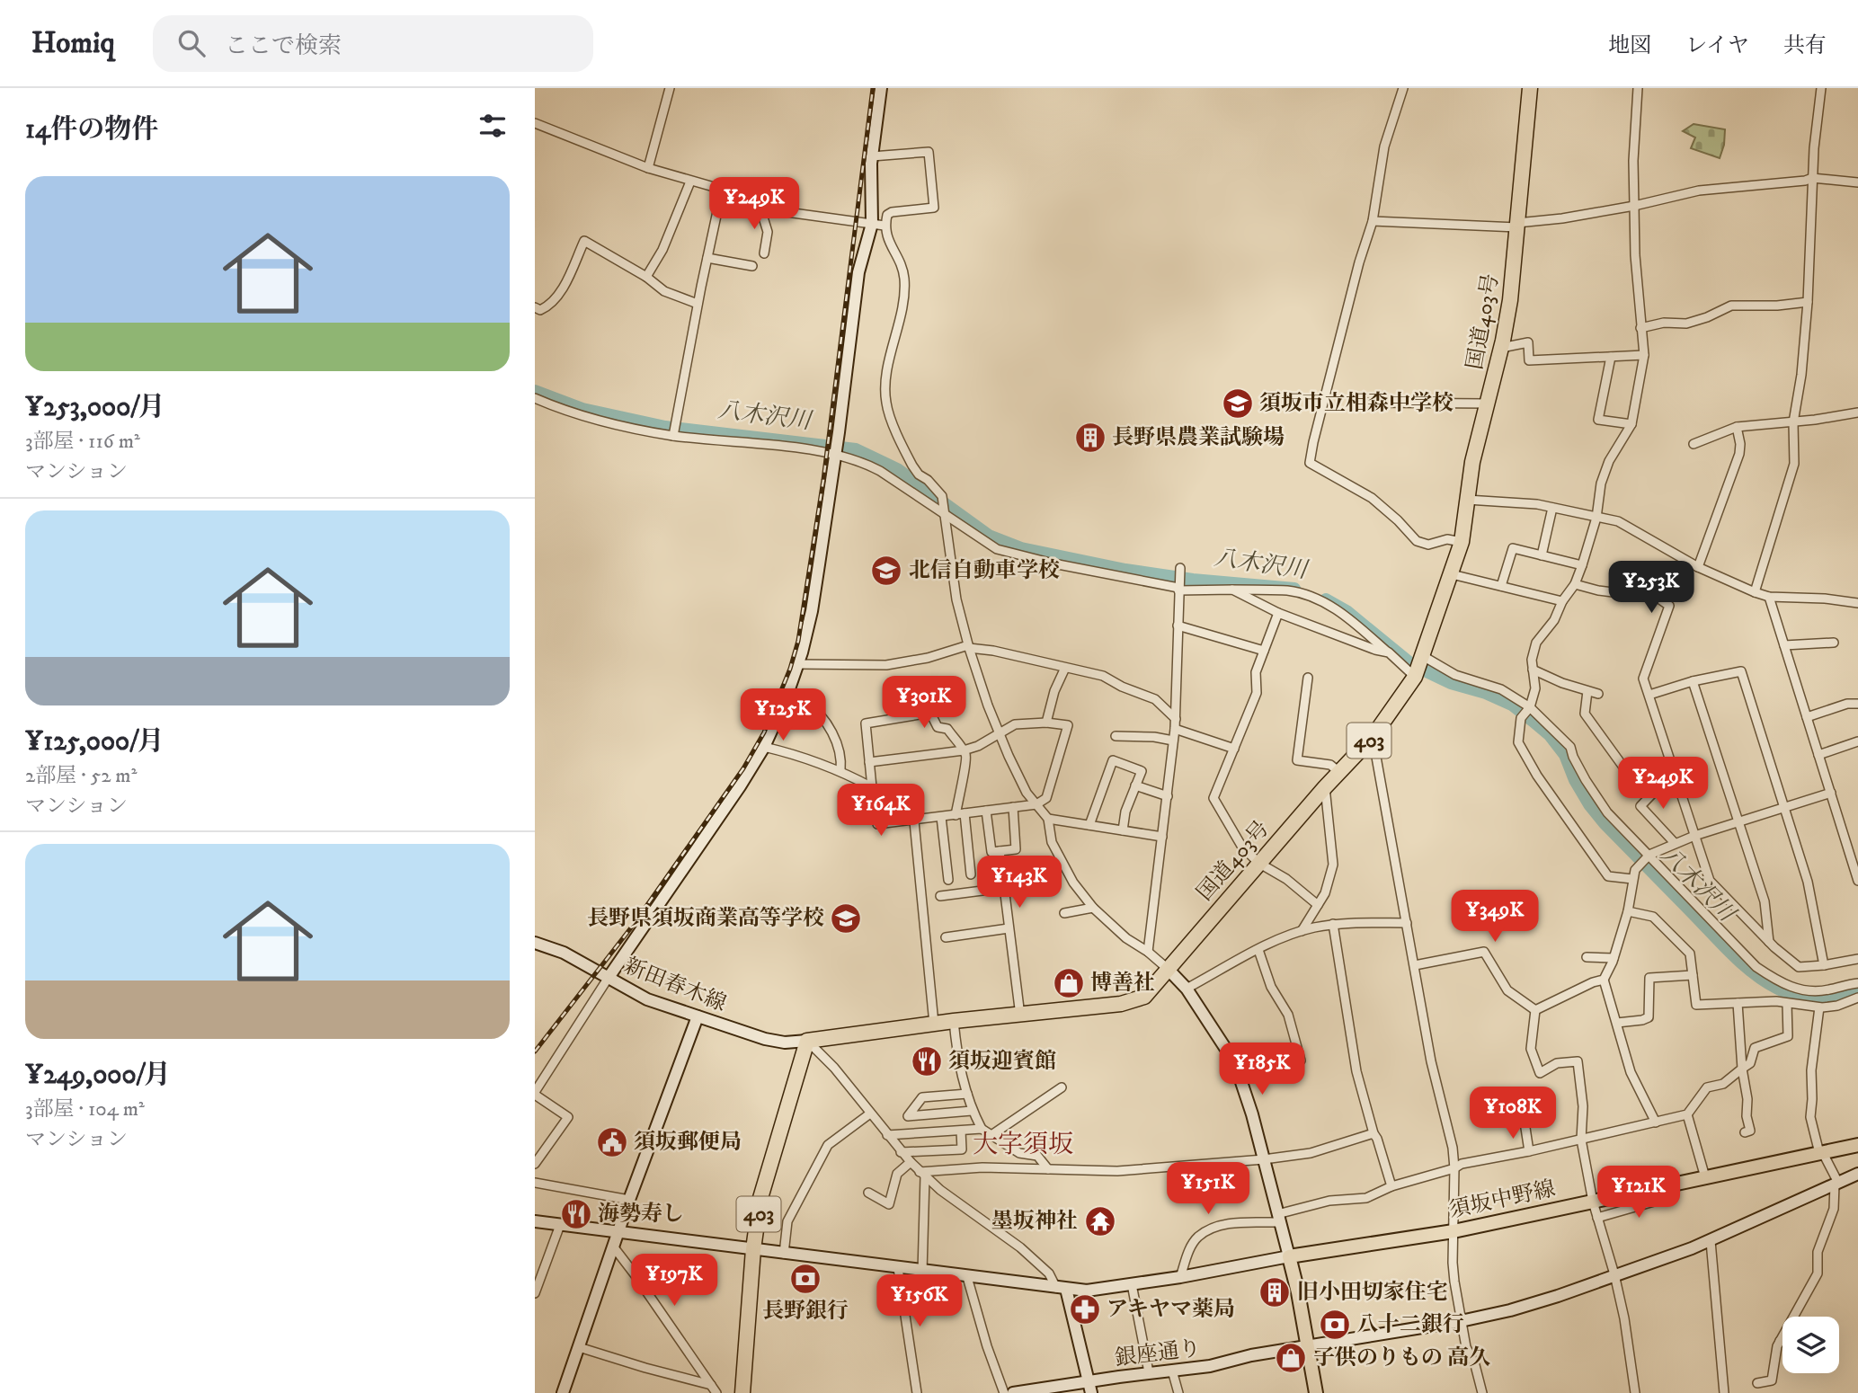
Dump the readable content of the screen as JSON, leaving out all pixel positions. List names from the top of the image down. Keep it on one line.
{"streets":{"highway":["国道403号","403"],"main road":["須坂中野線"],"street":["新田春木線","銀座通り"]},"crossings":[["国道403号","403"],["国道403号","新田春木線"],["403","新田春木線"]],"districts":["大字須坂"],"water":["八木沢川"],"places":{"school or university":["須坂市立相森中学校","北信自動車学校","長野県須坂商業高等学校"],"building":["長野県農業試験場","旧小田切家住宅"],"shop":["博善社","子供のりもの 高久"],"restaurant":["須坂迎賓館","海勢寿し"],"public building":["須坂郵便局"],"temple":["墨坂神社"],"bank":["長野銀行","八十二銀行"],"pharmacy":["アキヤマ薬局"]},"page":{"header":"Homiq","search":"ここで検索","nav":["地図","レイヤ","共有"],"heading":"14件の物件","list":[{"name":"¥253,000/月","note":"3部屋 · 116 m² · マンション"},{"name":"¥125,000/月","note":"2部屋 · 52 m² · マンション"},{"name":"¥249,000/月","note":"3部屋 · 104 m² · マンション"}],"price":["¥249K","¥253K","¥301K","¥125K","¥249K","¥164K","¥143K","¥349K","¥185K","¥108K","¥151K","¥121K","¥197K","¥156K"]}}
